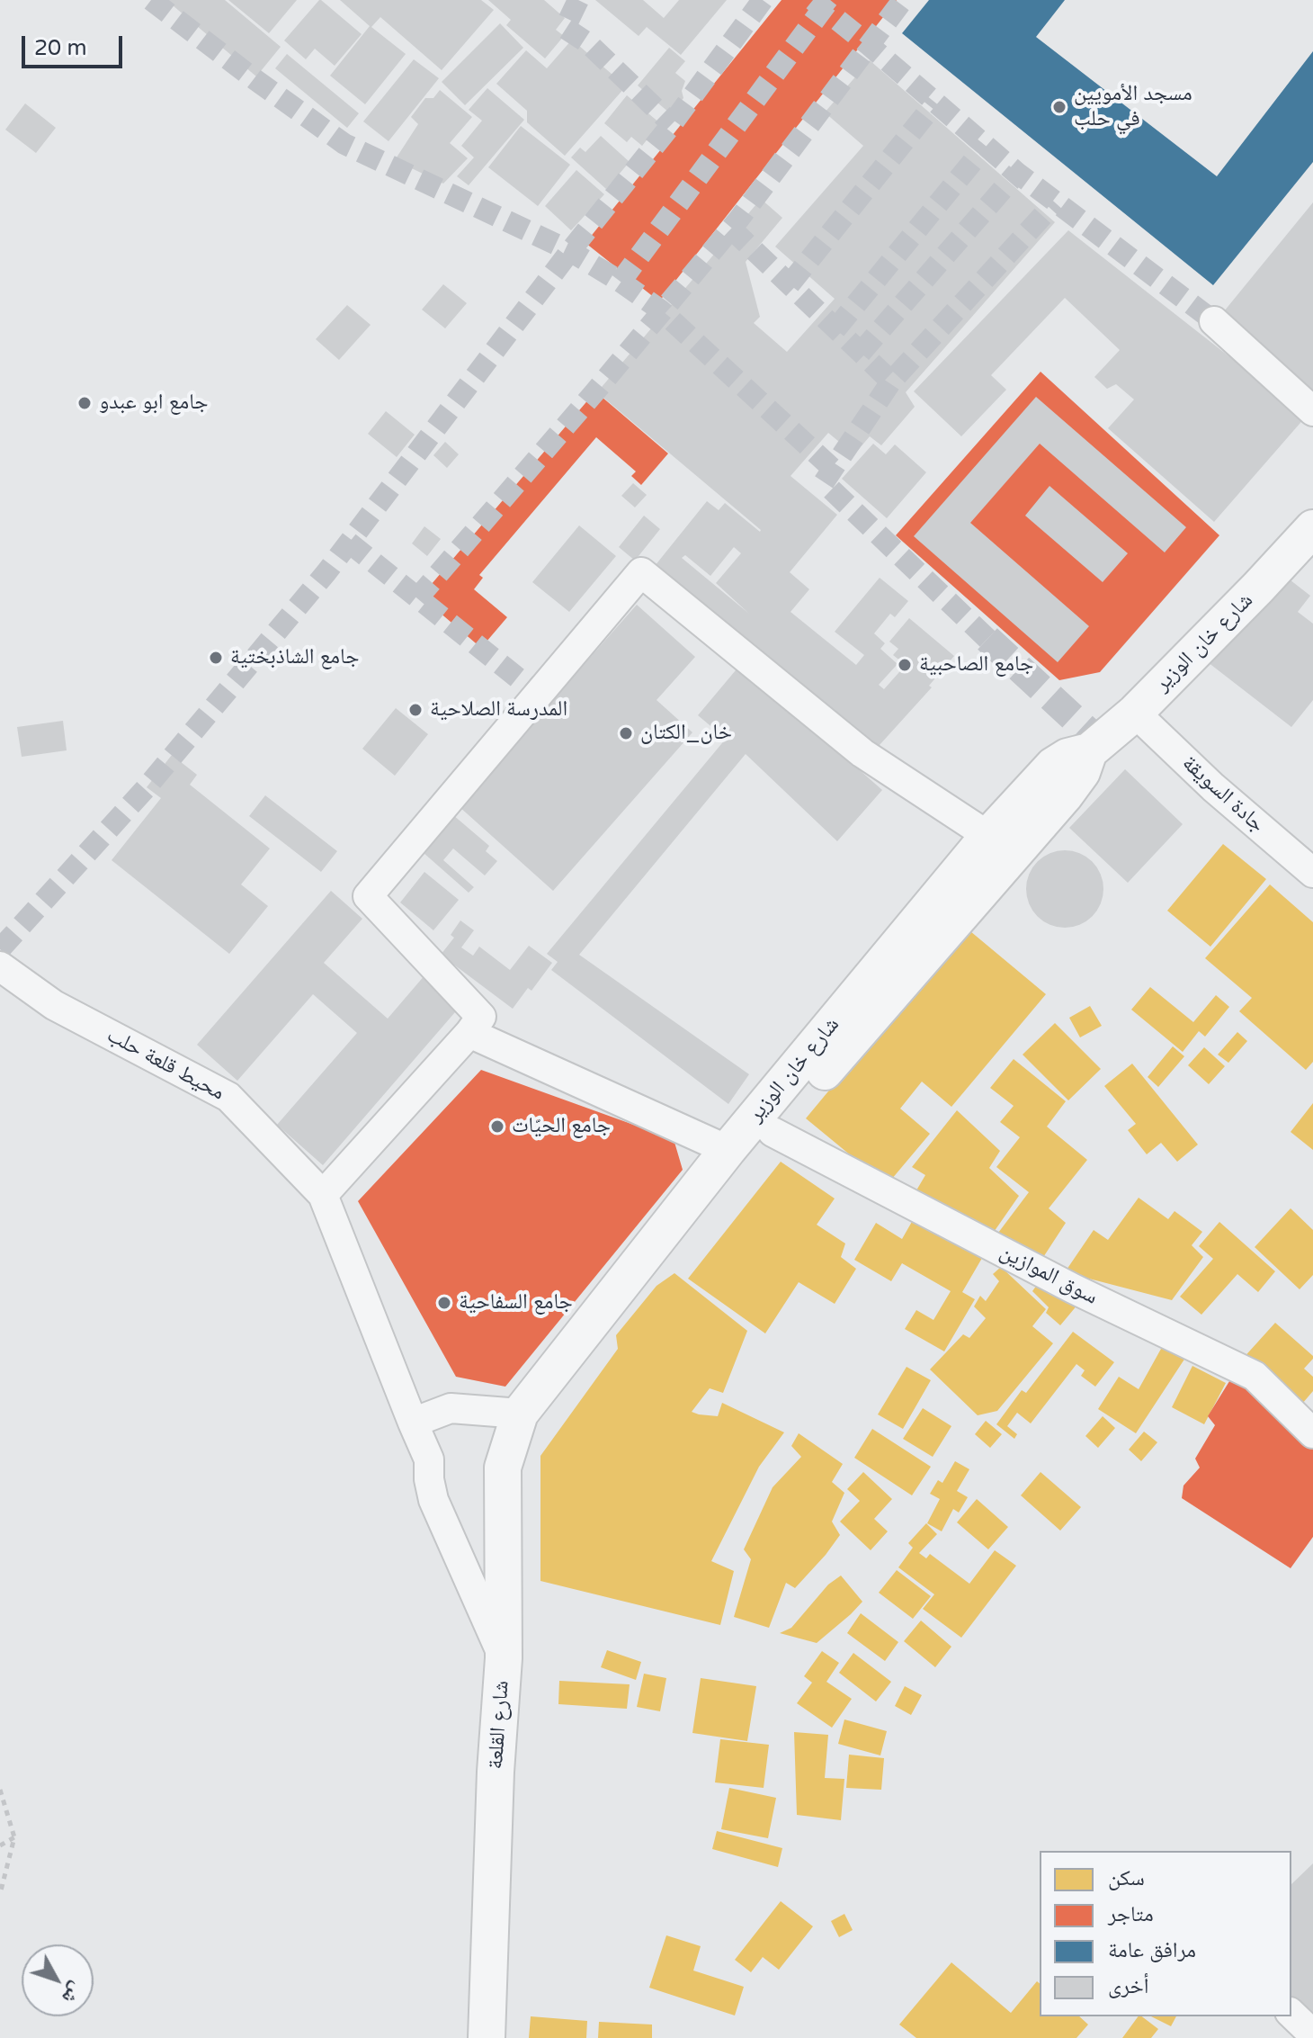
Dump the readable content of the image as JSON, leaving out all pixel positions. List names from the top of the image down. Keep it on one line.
{"streets":{"street":["شارع خان الوزير","جادة السويقة","محيط قلعة حلب","سوق الموازين","شارع القلعة"]},"crossings":[["شارع خان الوزير","جادة السويقة"],["شارع خان الوزير","سوق الموازين"],["شارع خان الوزير","شارع القلعة"],["محيط قلعة حلب","شارع القلعة"]],"places":["مسجد الأمويين في حلب","جامع ابو عبدو","جامع الشاذبختية","جامع الصاحبية","المدرسة الصلاحية","خان_الكتان","جامع الحيّات","جامع السفاحية"],"legend":["سكن","متاجر","مرافق عامة","أخرى"],"scale_bar":"20 m","north":"bottom right"}
